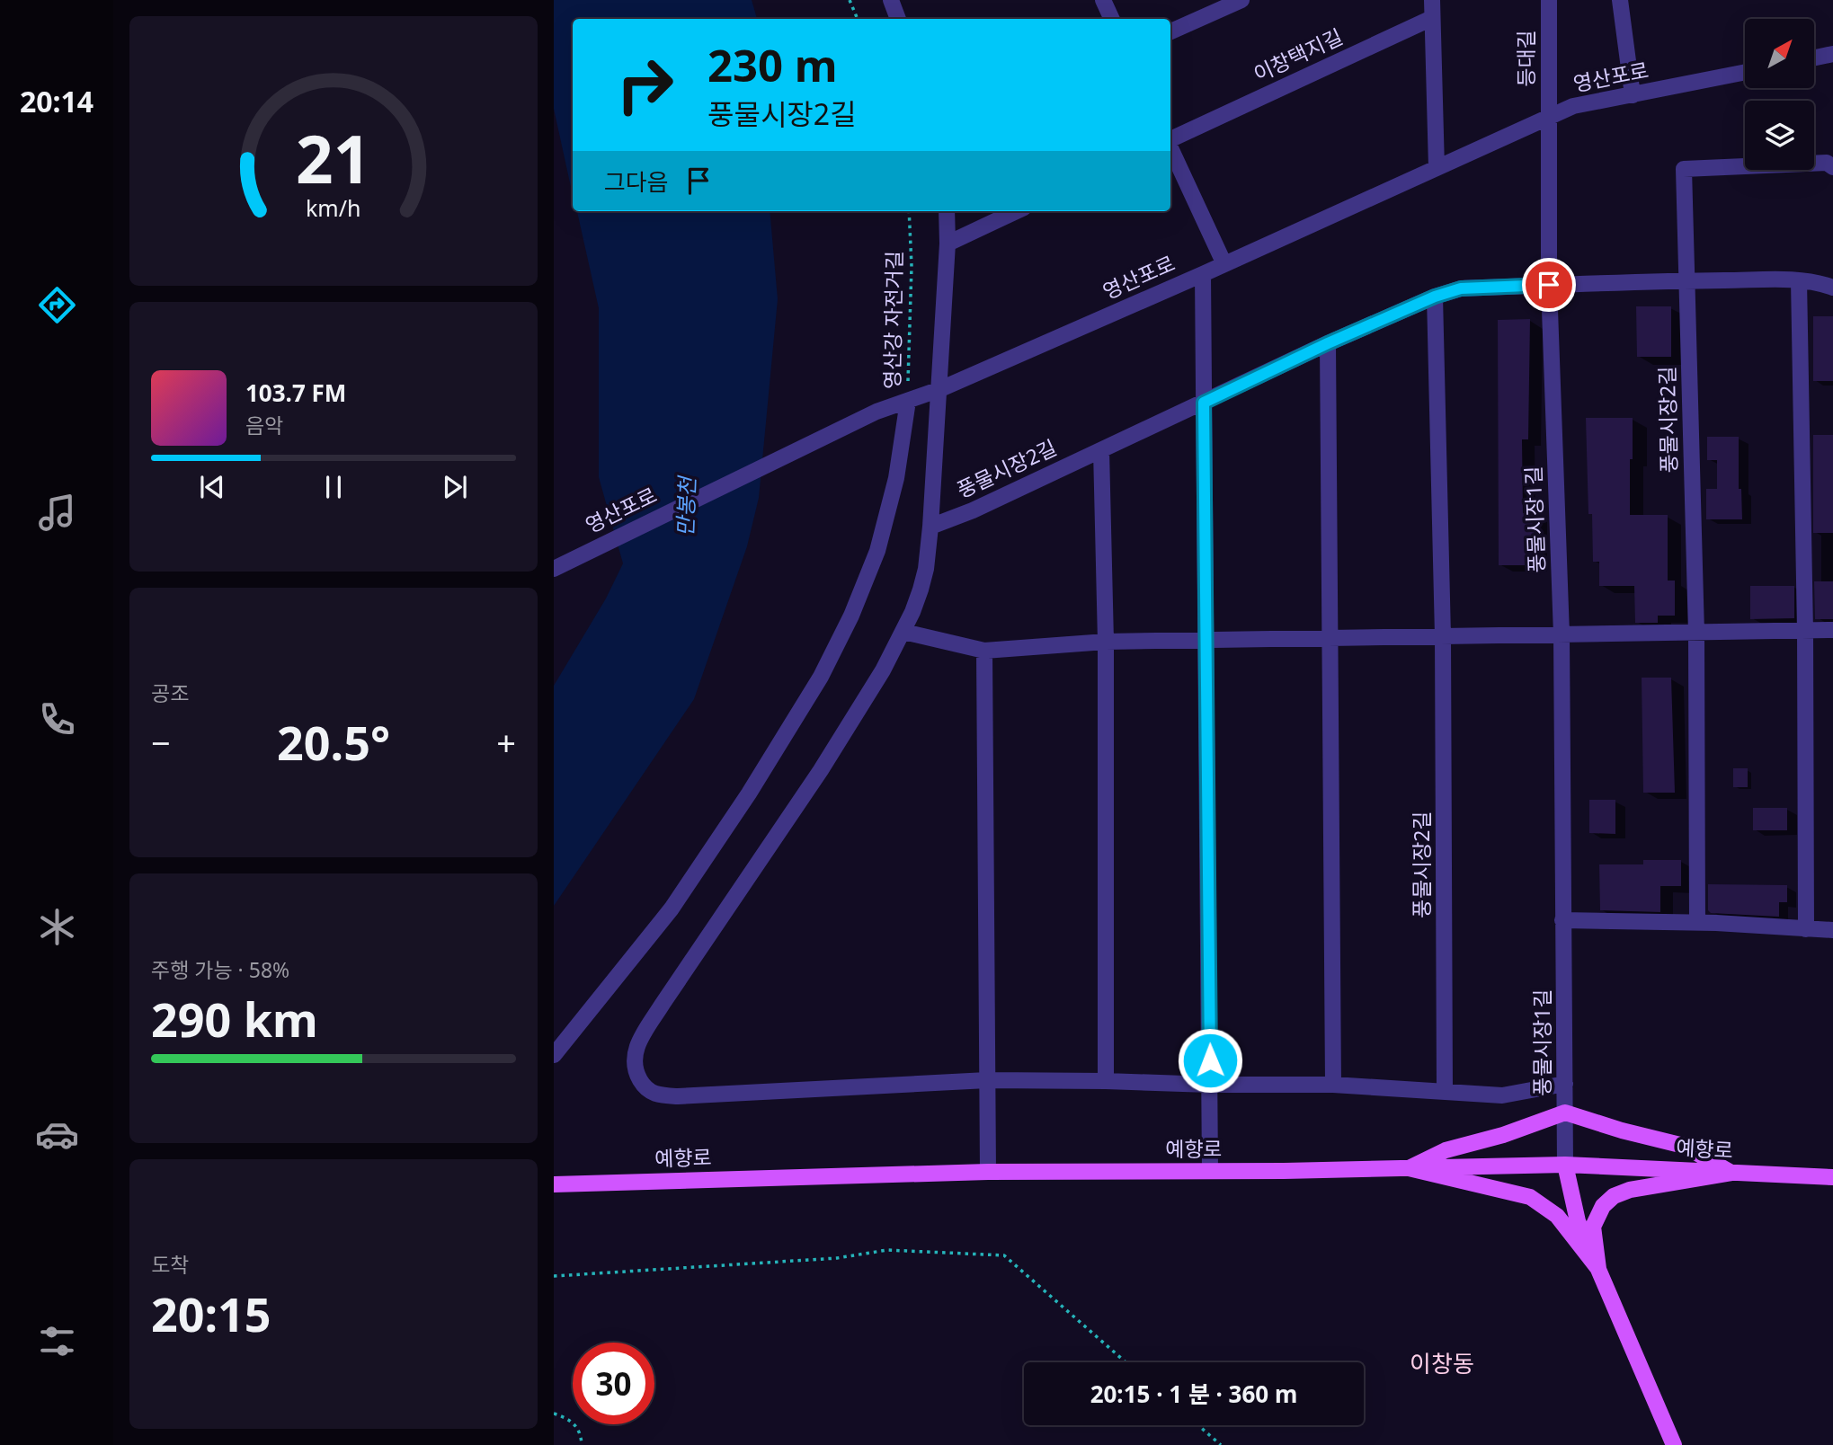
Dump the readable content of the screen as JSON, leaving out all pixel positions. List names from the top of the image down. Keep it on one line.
{"streets":{"main road":["예향로"],"street":["이창택지길","등대길","영산포로","풍물시장2길","풍물시장1길"],"path":["영산강 자전거길"]},"crossings":[["이창택지길","영산포로"],["등대길","영산포로"],["등대길","풍물시장1길"],["영산포로","영산강 자전거길"],["영산포로","풍물시장2길"],["영산포로","풍물시장1길"],["풍물시장2길","풍물시장1길"],["풍물시장1길","예향로"]],"districts":["이창동"],"water":["만봉천"],"north":"top right","page":{"tabs":"20:14","turn":["230 m","풍물시장2길"],"then":"그다음","song":["103.7 FM","음악"],"tile":["공조",["주행 가능 · 58%","290 km"],["도착","20:15"]],"heat":["−","20.5°","+"],"limit":"30","trip":"20:15 · 1 분 · 360 m","gauge":["21","km/h"]}}
